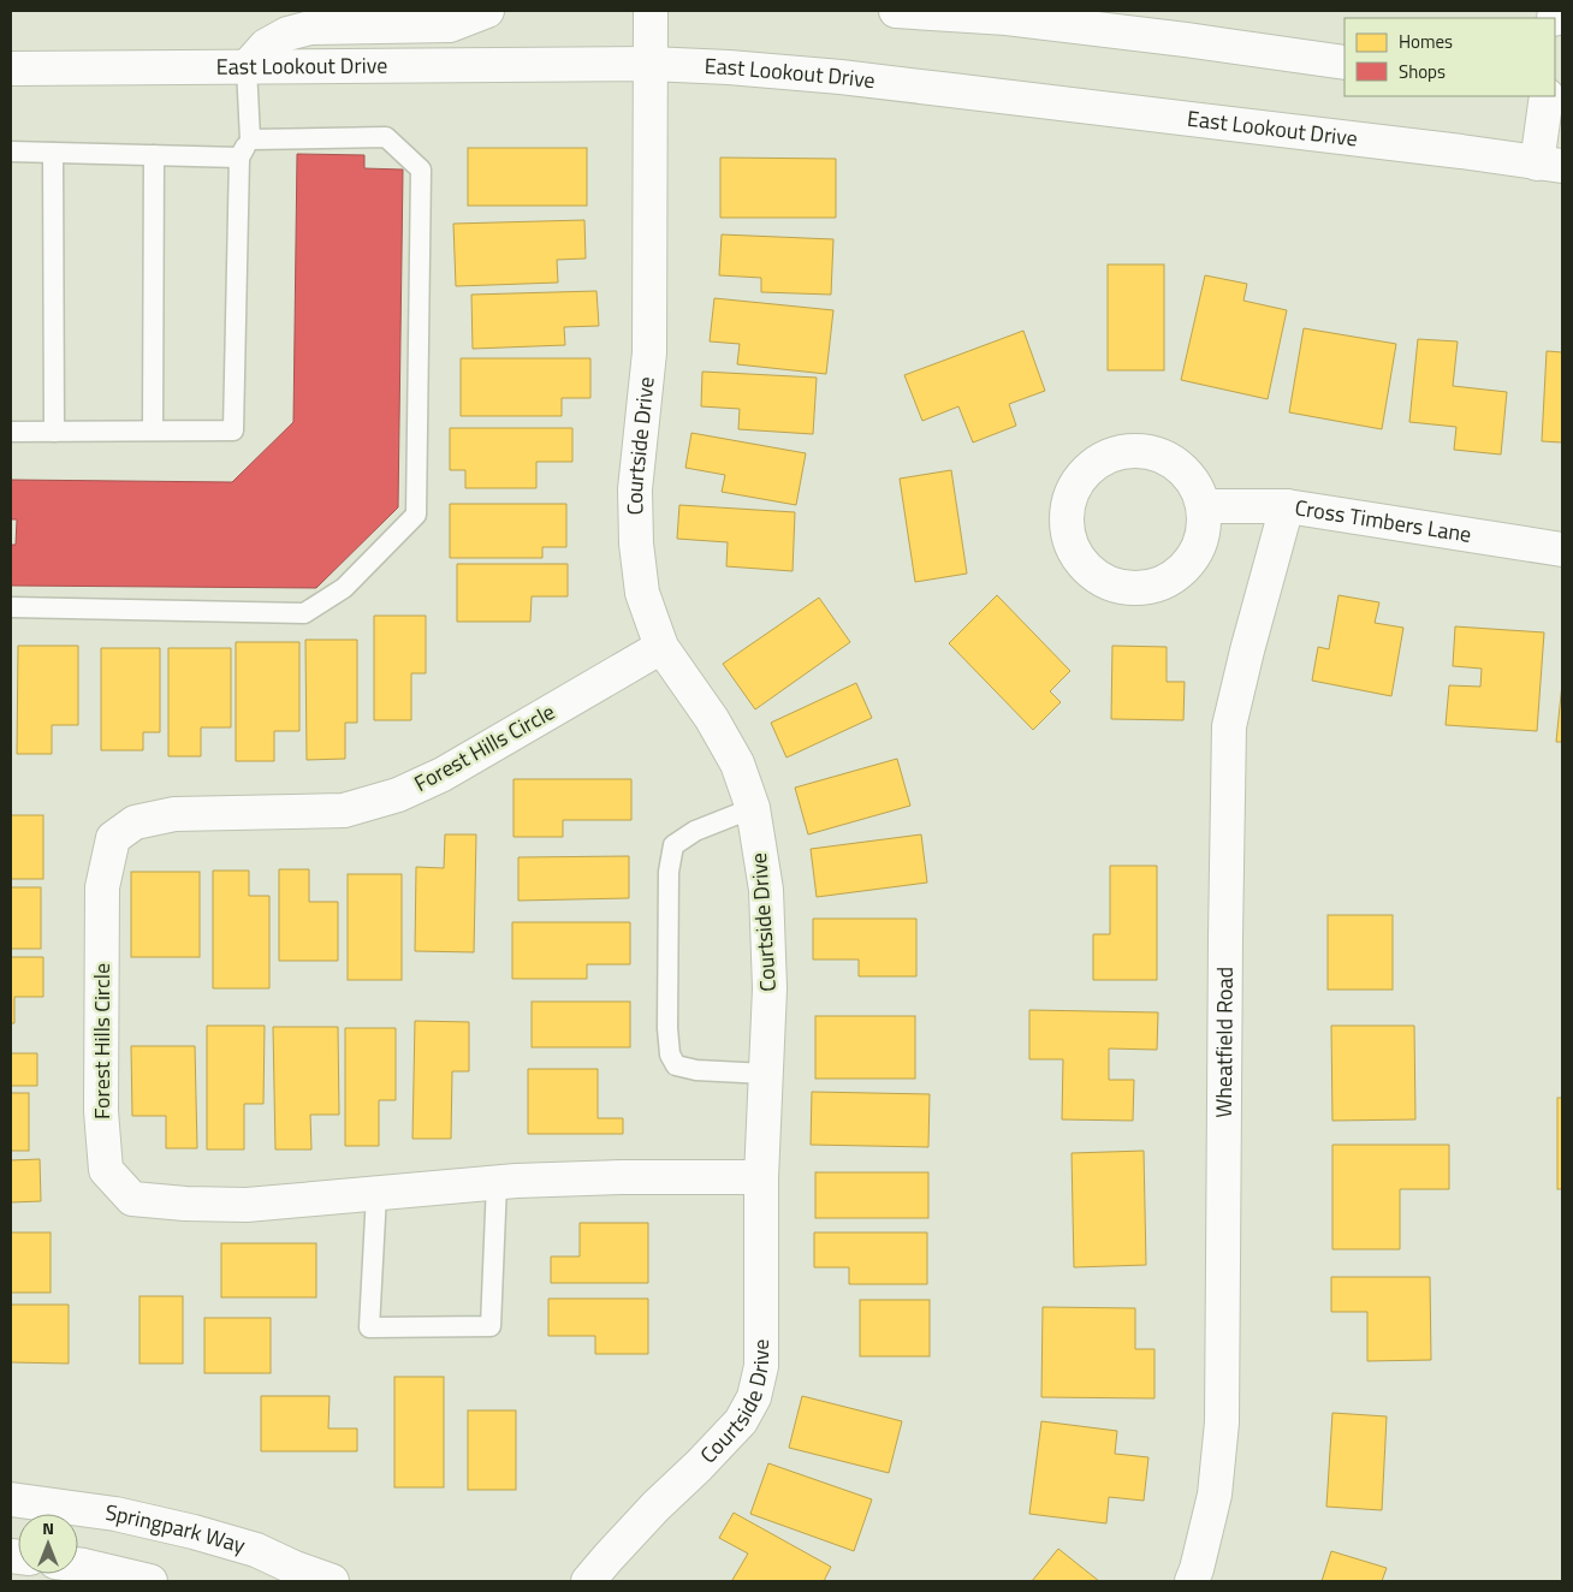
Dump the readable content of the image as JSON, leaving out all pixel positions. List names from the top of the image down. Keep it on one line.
{"streets":{"street":["East Lookout Drive","Courtside Drive","Cross Timbers Lane","Forest Hills Circle","Wheatfield Road","Springpark Way"]},"crossings":[["East Lookout Drive","Courtside Drive"],["Courtside Drive","Forest Hills Circle"],["Cross Timbers Lane","Wheatfield Road"]],"legend":["Homes","Shops"],"north":"top"}
